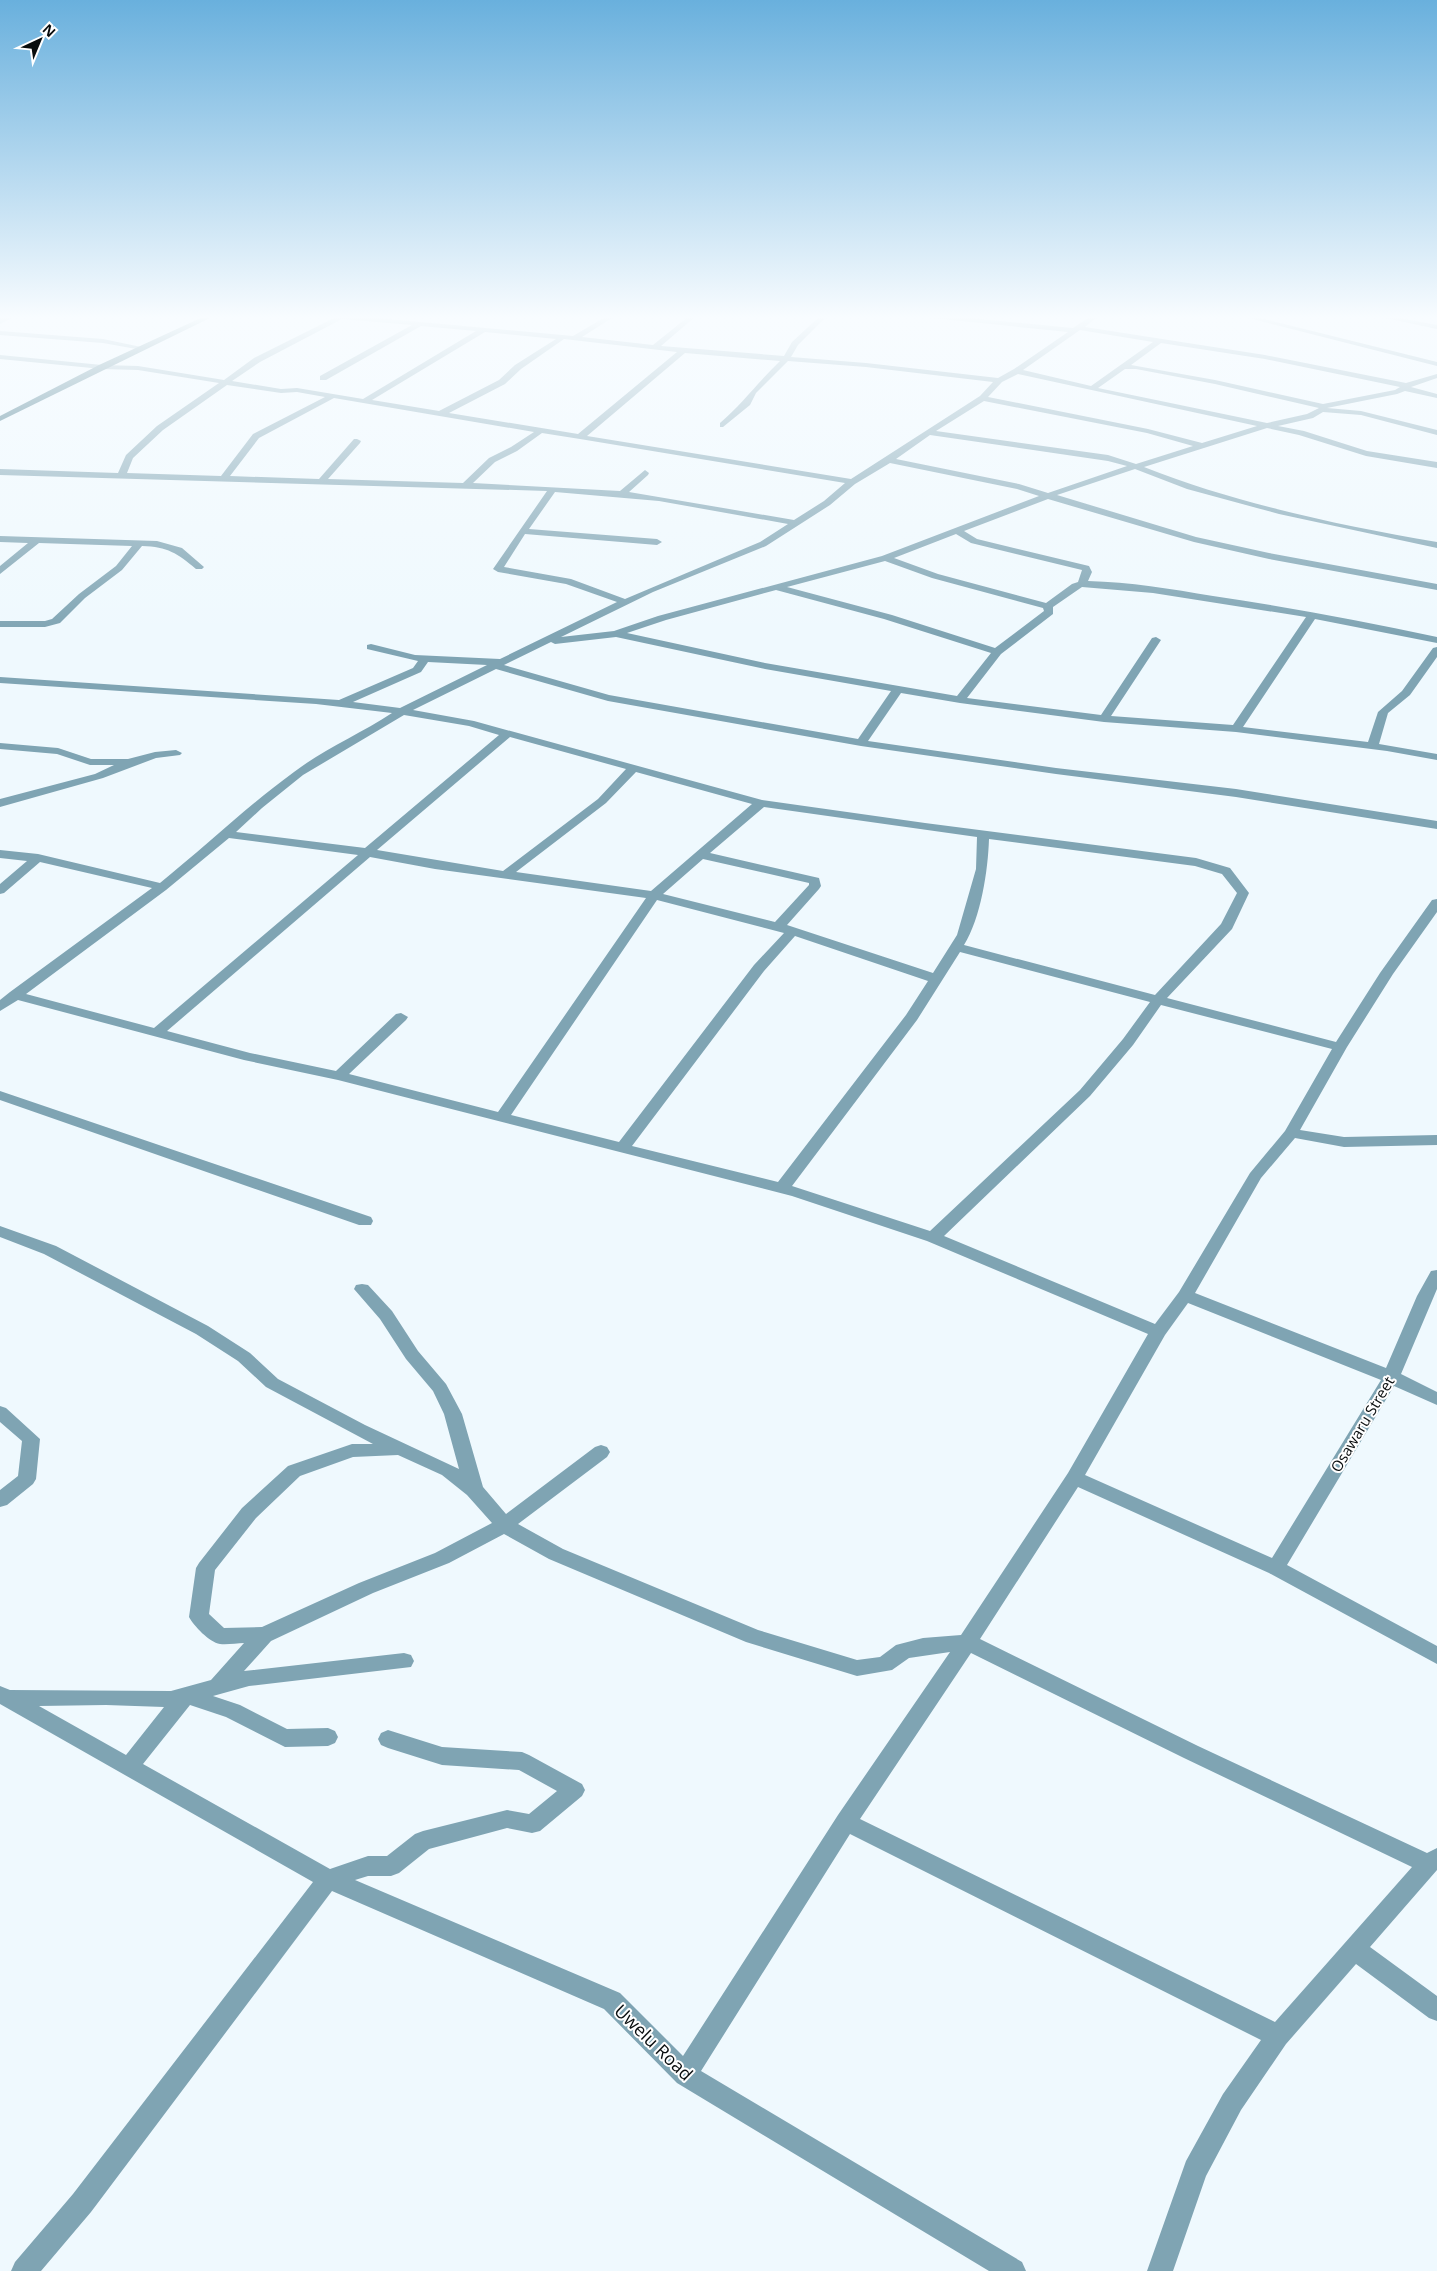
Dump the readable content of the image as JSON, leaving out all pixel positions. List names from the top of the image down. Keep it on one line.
{"streets":{"street":["Osawaru Street","Uwelu Road"]},"north":"top right"}
